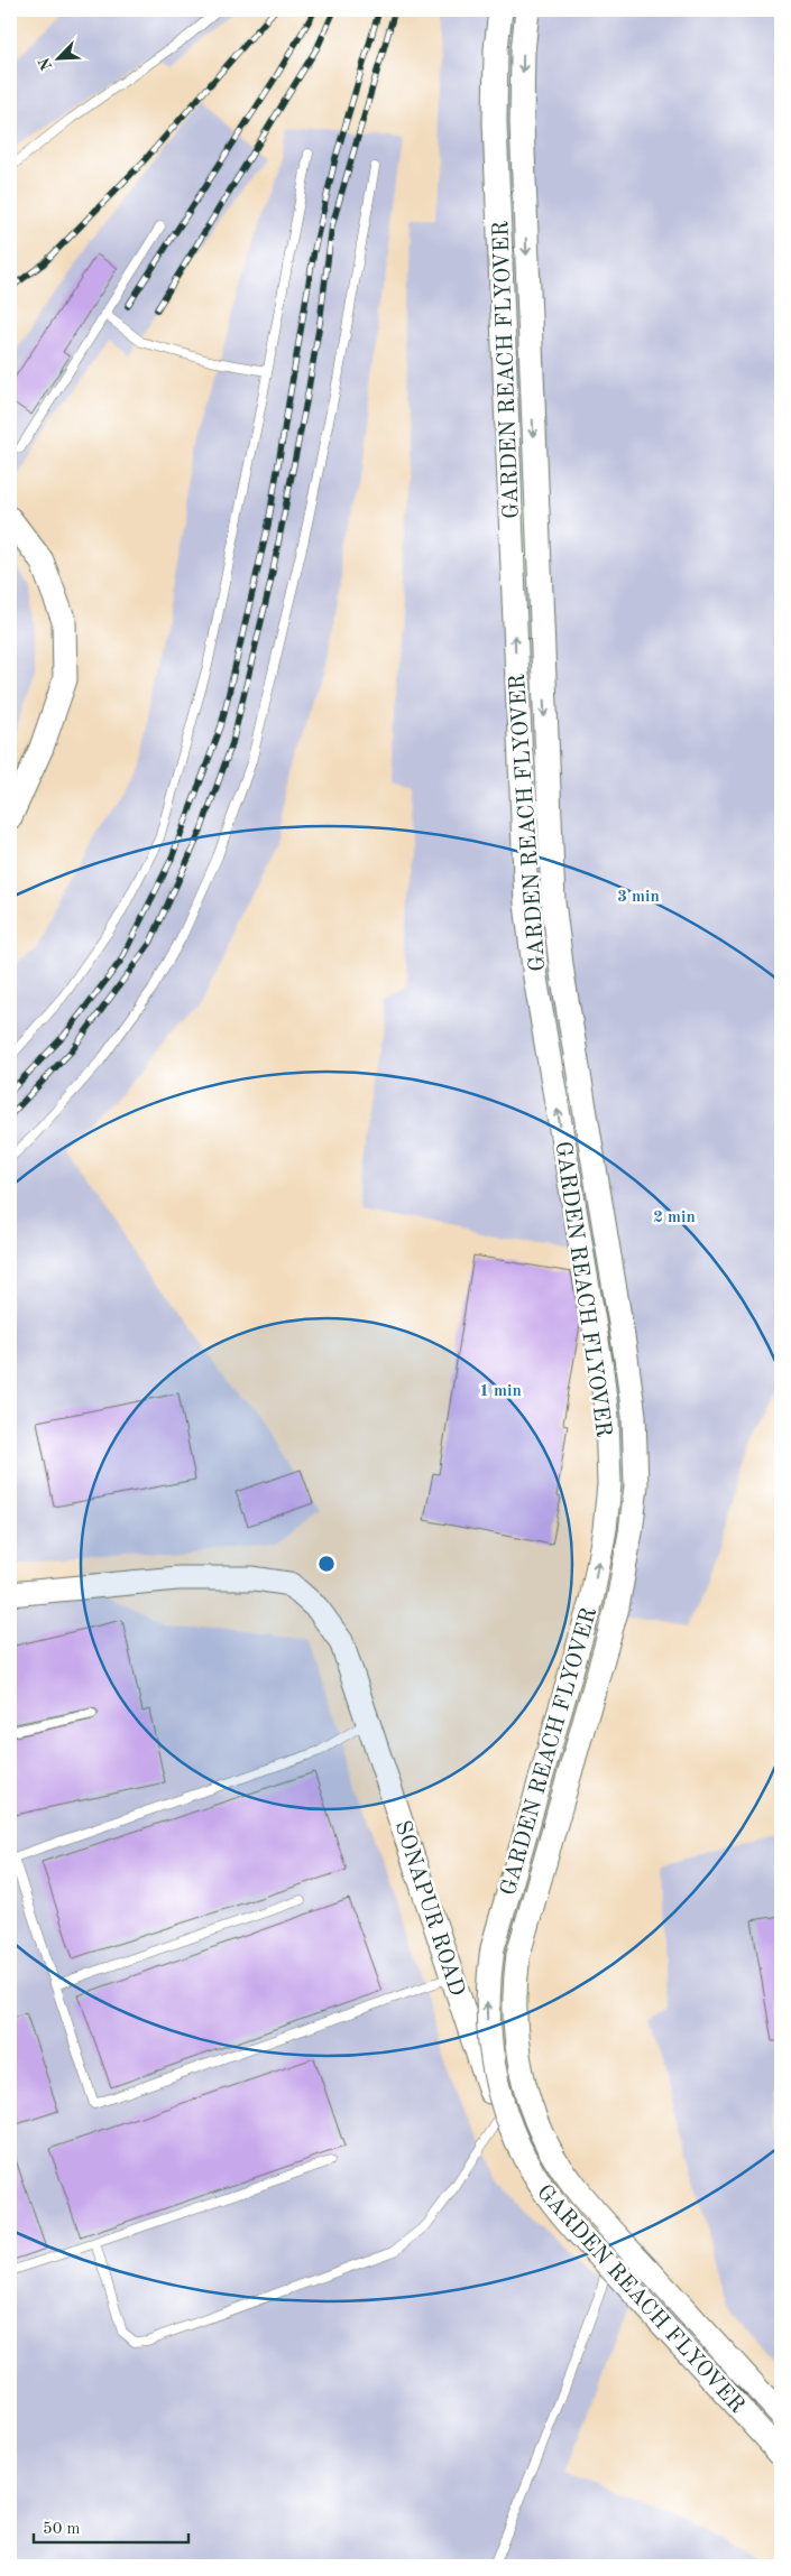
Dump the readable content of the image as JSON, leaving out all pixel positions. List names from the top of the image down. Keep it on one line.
{"streets":{"main road":["GARDEN REACH FLYOVER","SONAPUR ROAD"]},"scale_bar":"50 m","north":"bottom left","rings":["3 min","2 min","1 min"]}
